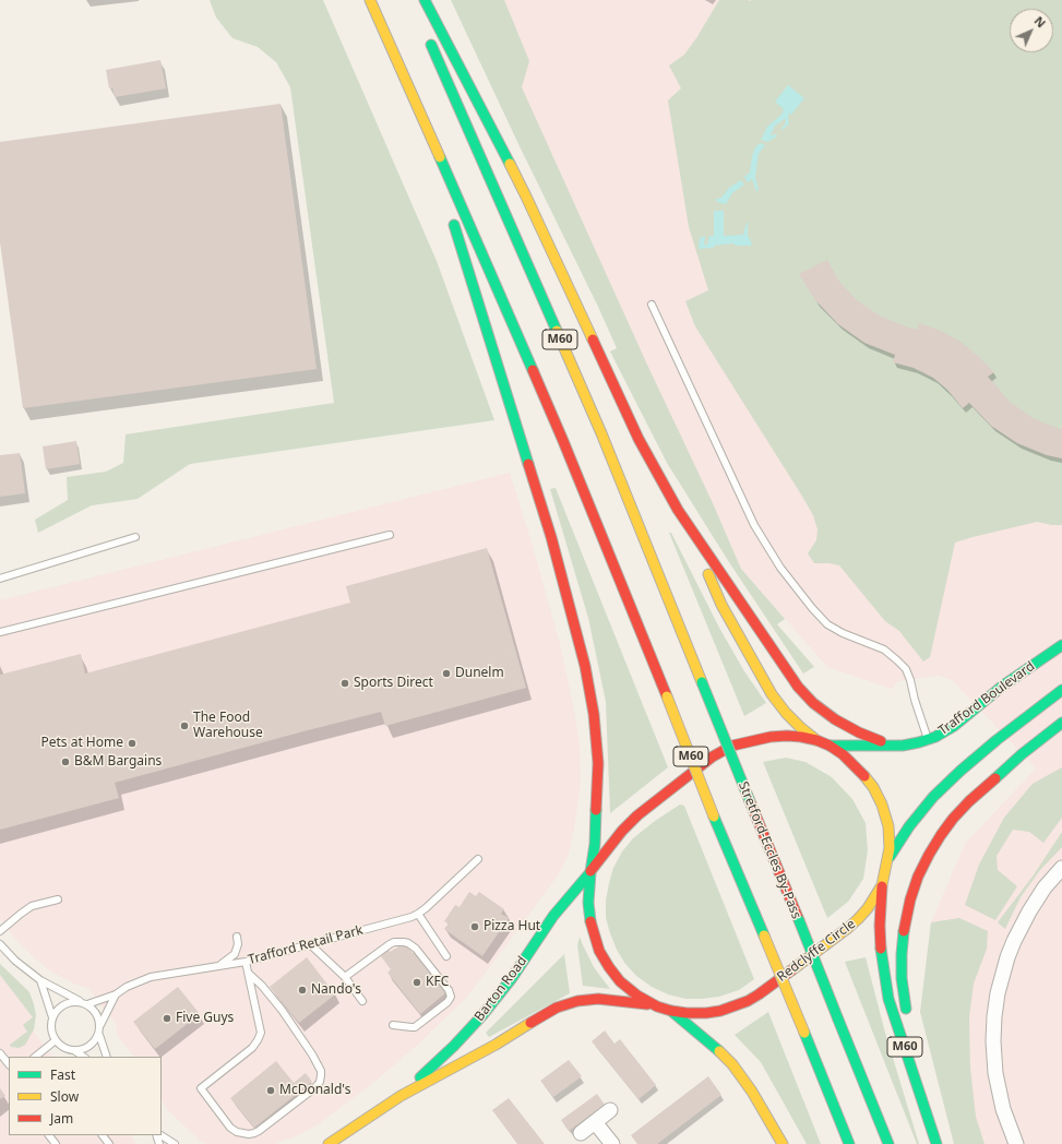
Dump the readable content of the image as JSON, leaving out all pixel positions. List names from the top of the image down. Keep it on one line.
{"streets":{"main road":["M60","Trafford Boulevard","Stretford-Eccles By-Pass","Redclyffe Circle","Barton Road"],"lane":["Trafford Retail Park"]},"crossings":[["M60","Trafford Boulevard"],["M60","Redclyffe Circle"],["Trafford Boulevard","Redclyffe Circle"],["Redclyffe Circle","Barton Road"]],"places":["Dunelm","Sports Direct","The Food Warehouse","Pets at Home","B&M Bargains","Pizza Hut","KFC","Nando's","Five Guys","McDonald's"],"legend":["Fast","Slow","Jam"],"north":"top right"}
